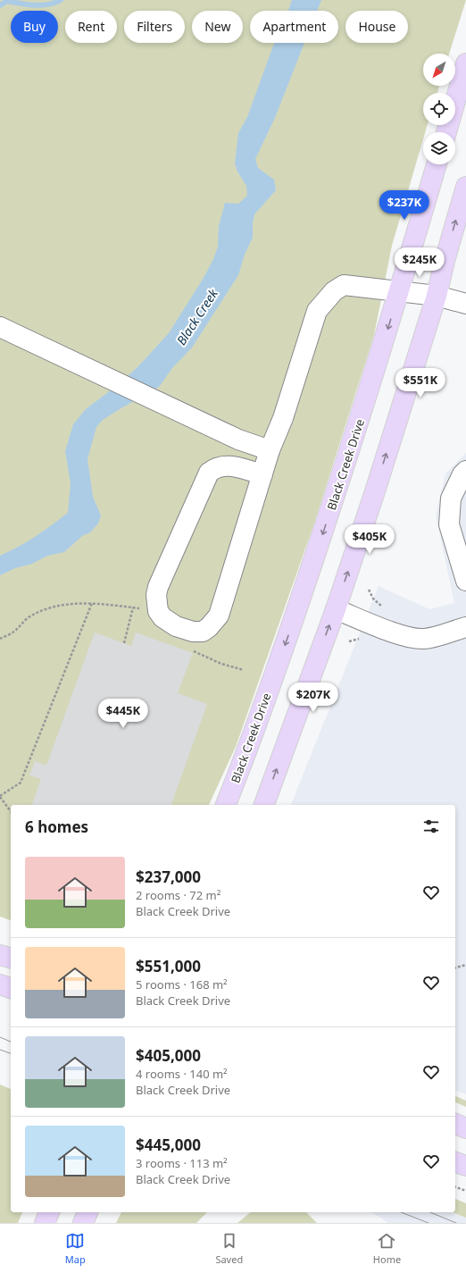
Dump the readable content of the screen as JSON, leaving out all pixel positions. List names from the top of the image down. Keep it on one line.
{"streets":{"main road":["Black Creek Drive"]},"water":["Black Creek"],"north":"bottom left","page":{"chip":["Buy","Rent","Filters","New","Apartment","House"],"price":["$237K","$245K","$551K","$405K","$207K","$445K"],"heading":"6 homes","list":[{"name":"$237,000","note":"2 rooms · 72 m² · Black Creek Drive"},{"name":"$551,000","note":"5 rooms · 168 m² · Black Creek Drive"},{"name":"$405,000","note":"4 rooms · 140 m² · Black Creek Drive"},{"name":"$445,000","note":"3 rooms · 113 m² · Black Creek Drive"}],"tabs":["Map","Saved","Home"]}}
